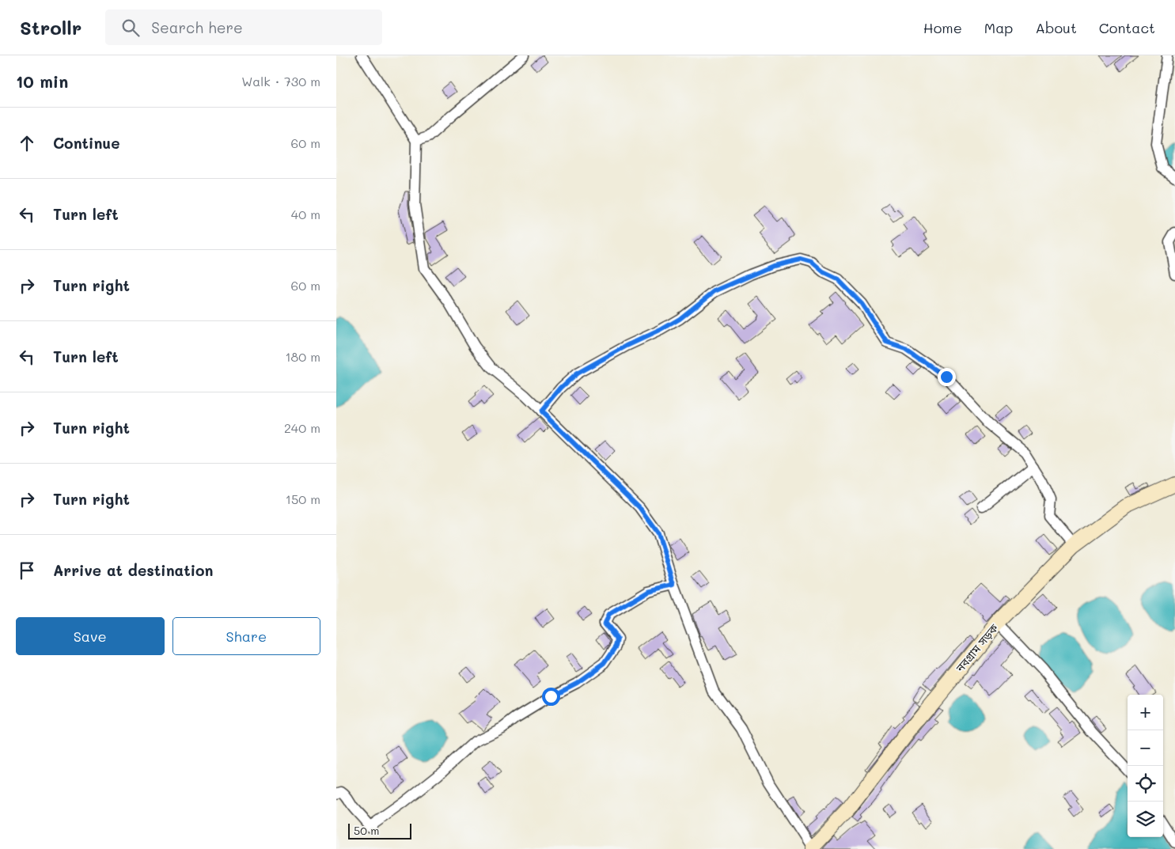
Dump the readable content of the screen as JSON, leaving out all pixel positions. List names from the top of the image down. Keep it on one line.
{"streets":{"main road":["নবগ্রাম সড়ক"]},"scale_bar":"50 m","page":{"header":"Strollr","search":"Search here","nav":["Home","Map","About","Contact"],"heading":["10 min","Walk · 730 m"],"list":[["Continue","60 m"],["Turn left","40 m"],["Turn right","60 m"],["Turn left","180 m"],["Turn right","240 m"],["Turn right","150 m"],"Arrive at destination"],"buttons":["Save","Share"],"map_buttons":["+","−"],"scale":"50 m"}}
